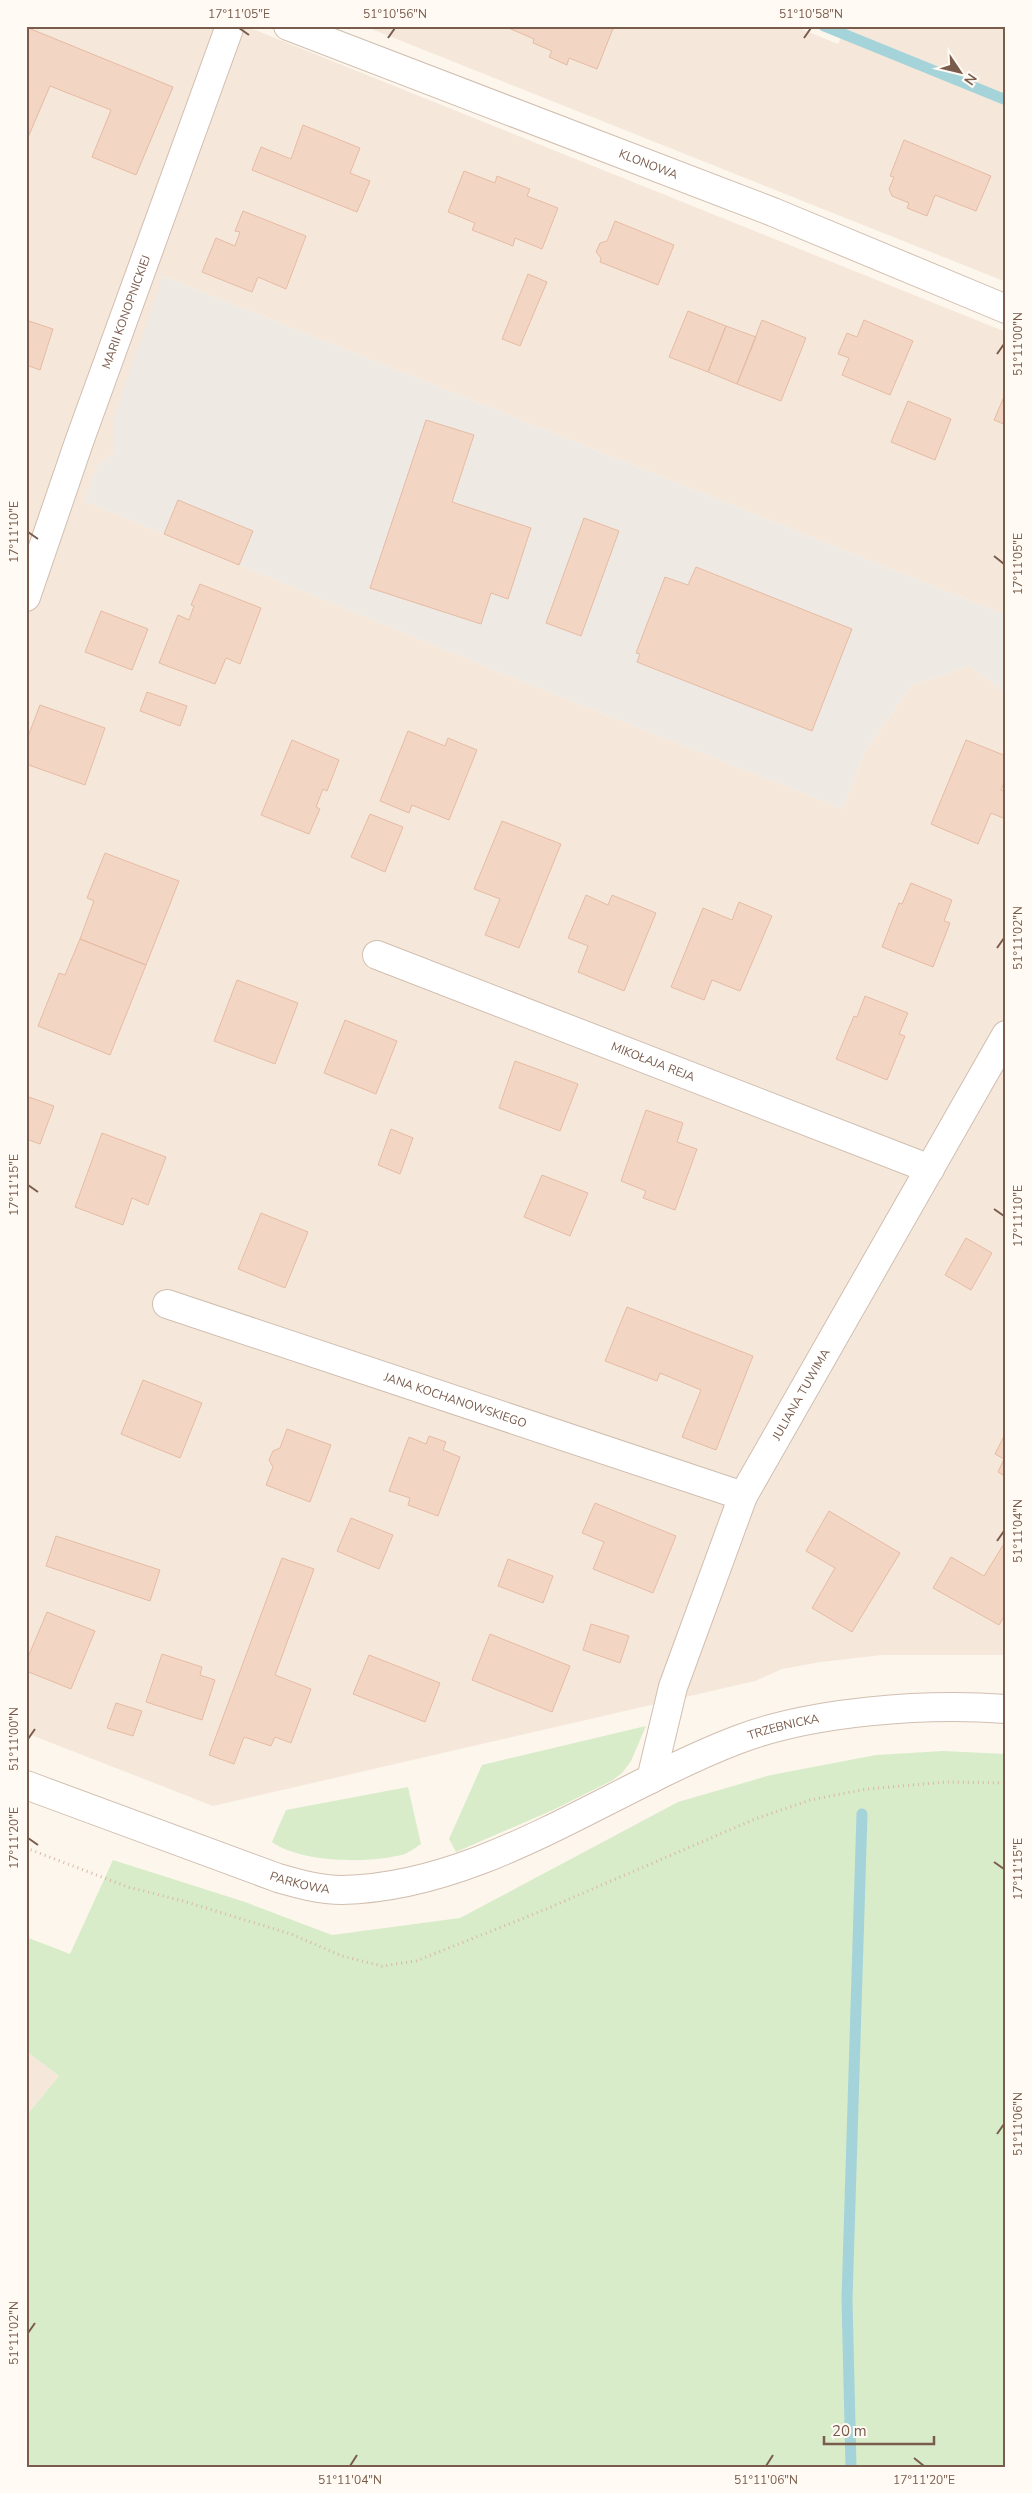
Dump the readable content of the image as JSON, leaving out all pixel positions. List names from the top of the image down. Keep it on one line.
{"streets":{"street":["KLONOWA","MARII KONOPNICKIEJ","MIKOŁAJA REJA","JULIANA TUWIMA","JANA KOCHANOWSKIEGO","TRZEBNICKA","PARKOWA"]},"crossings":[["MIKOŁAJA REJA","JULIANA TUWIMA"],["JULIANA TUWIMA","JANA KOCHANOWSKIEGO"],["JULIANA TUWIMA","TRZEBNICKA"],["TRZEBNICKA","PARKOWA"]],"scale_bar":"20 m","north":"bottom right","coordinates":["17°11'05\"E","51°10'56\"N","51°10'58\"N","51°11'00\"N","17°11'10\"E","51°11'02\"N","17°11'15\"E","51°11'04\"N","17°11'20\"E","51°11'06\"N"]}
